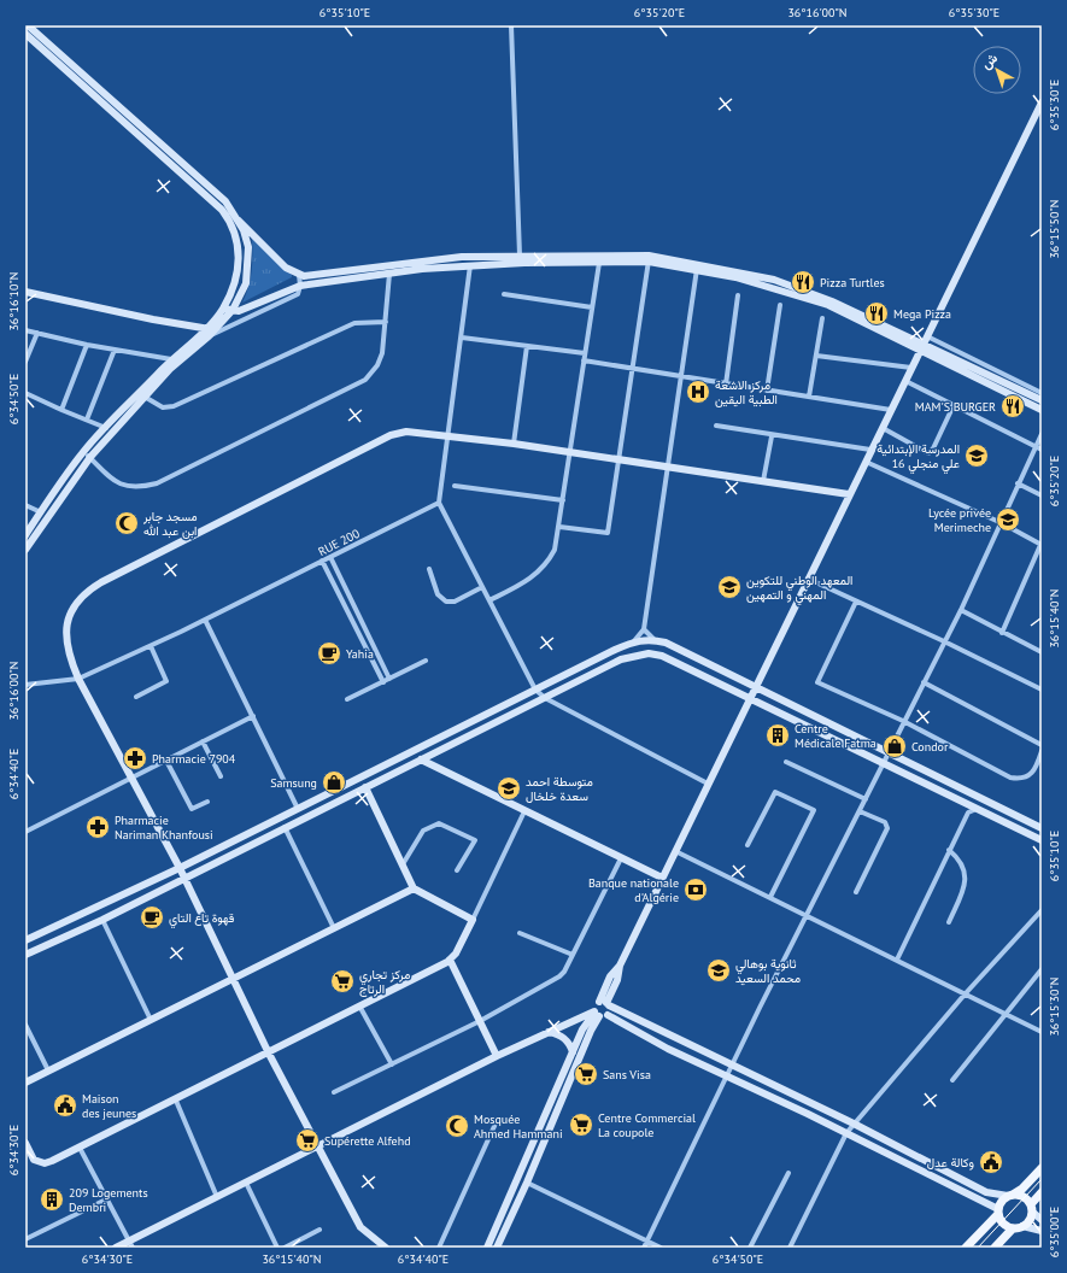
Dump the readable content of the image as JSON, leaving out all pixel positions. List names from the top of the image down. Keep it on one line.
{"streets":{"street":["RUE 200"]},"places":{"restaurant":["Pizza Turtles","Mega Pizza","MAM'S BURGER"],"hospital":["مركز الاشعة الطبية اليقين"],"school or university":["المدرسة الإبتدائية علي منجلي 16","Lycée privée Merimeche","المعهد الوطني للتكوين المهني و التمهين","متوسطة احمد سعدة خلخال","ثانوية بوهالي محمد السعيد"],"mosque":["مسجد جابر ابن عبد الله","Mosquée Ahmed Hammani"],"cafe":["Yahia","قهوة تاع التاي"],"building":["Centre Médicale Fatma","209 Logements Dembri"],"shop":["Condor","Samsung"],"pharmacy":["Pharmacie 7904","Pharmacie Nariman Khanfousi"],"bank":["Banque nationale d'Algérie"],"supermarket":["مركز تجاري الرتاج","Sans Visa","Centre Commercial La coupole","Supérette Alfehd"],"public building":["Maison des jeunes","وكالة عدل"]},"north":"top left","coordinates":["6°35'10\"E","6°35'20\"E","36°16'00\"N","6°35'30\"E","36°15'50\"N","36°16'10\"N","6°34'50\"E","36°15'40\"N","6°34'40\"E","36°15'30\"N","6°34'30\"E","6°35'00\"E"]}
